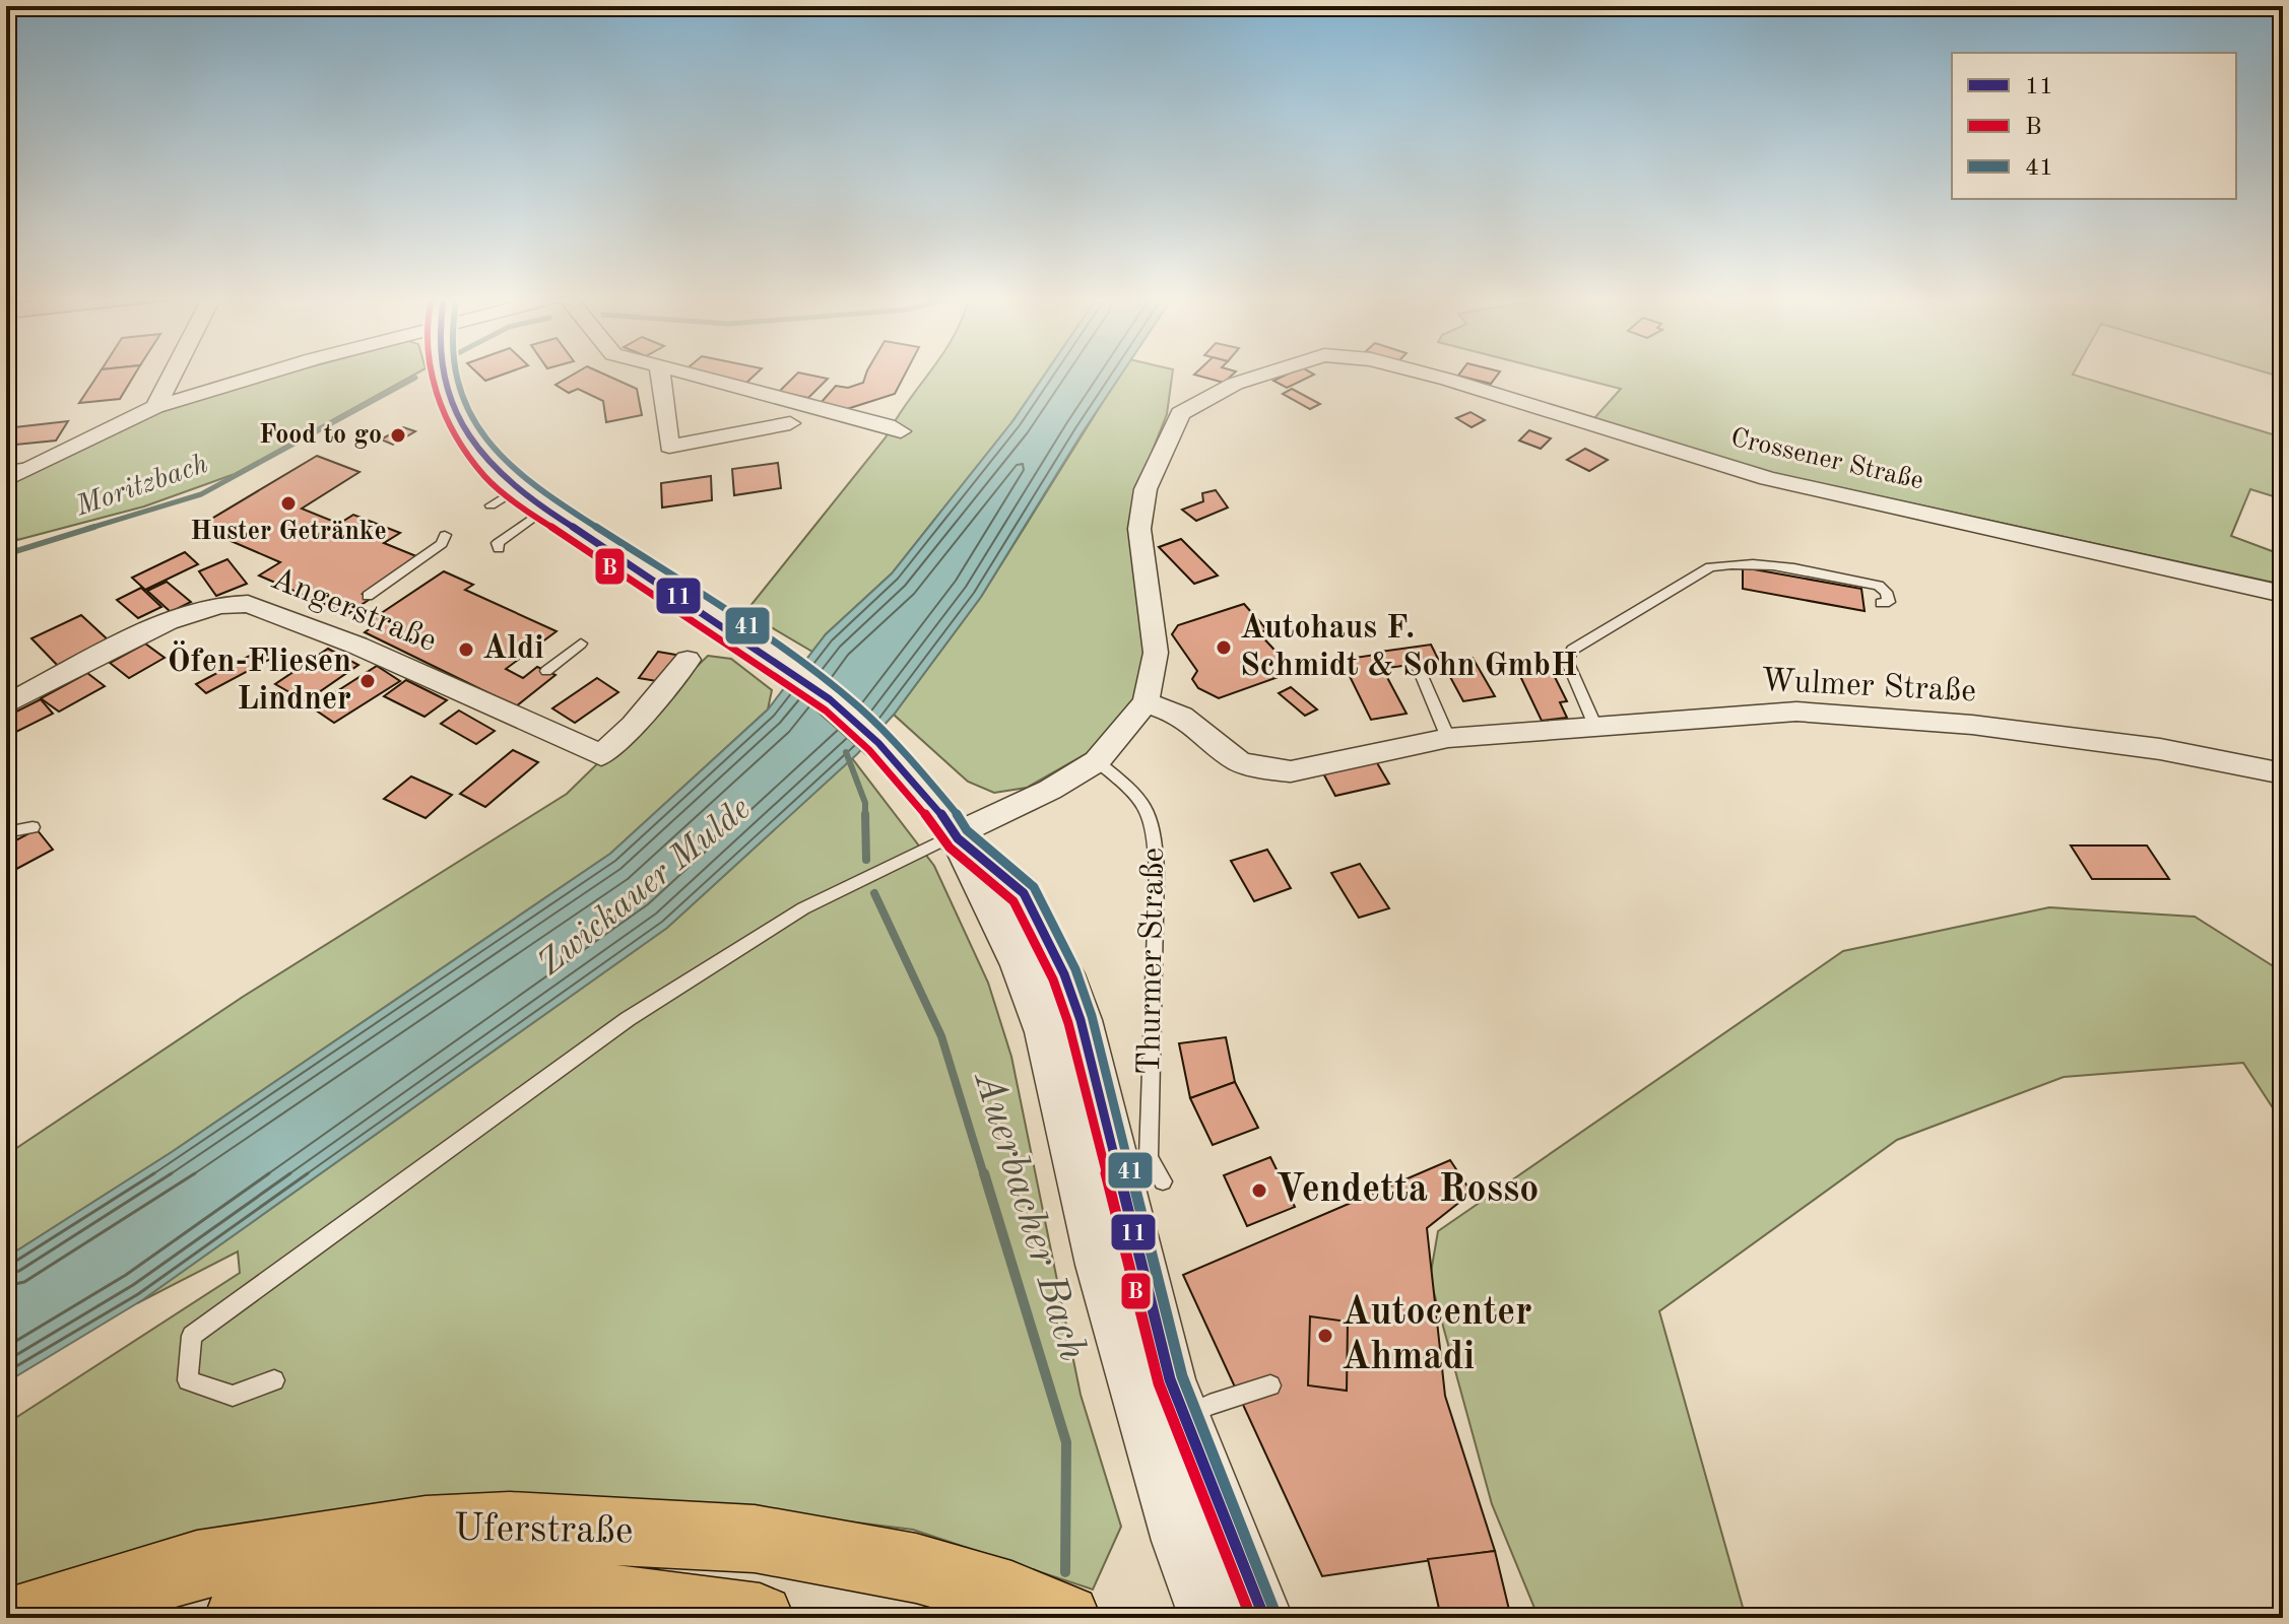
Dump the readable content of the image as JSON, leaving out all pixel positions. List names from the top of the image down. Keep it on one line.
{"streets":{"main road":["Uferstraße"],"street":["Crossener Straße","Angerstraße","Wulmer Straße","Thurmer Straße"]},"crossings":[["Crossener Straße","Wulmer Straße"],["Crossener Straße","Thurmer Straße"]],"water":["Moritzbach","Zwickauer Mulde","Auerbacher Bach"],"places":["Food to go","Huster Getränke","Autohaus F. Schmidt & Sohn GmbH","Aldi","Öfen-Fliesen Lindner","Vendetta Rosso","Autocenter Ahmadi"],"lines":["transit line 11","transit line B","transit line 41"],"legend":["11","B","41"]}
